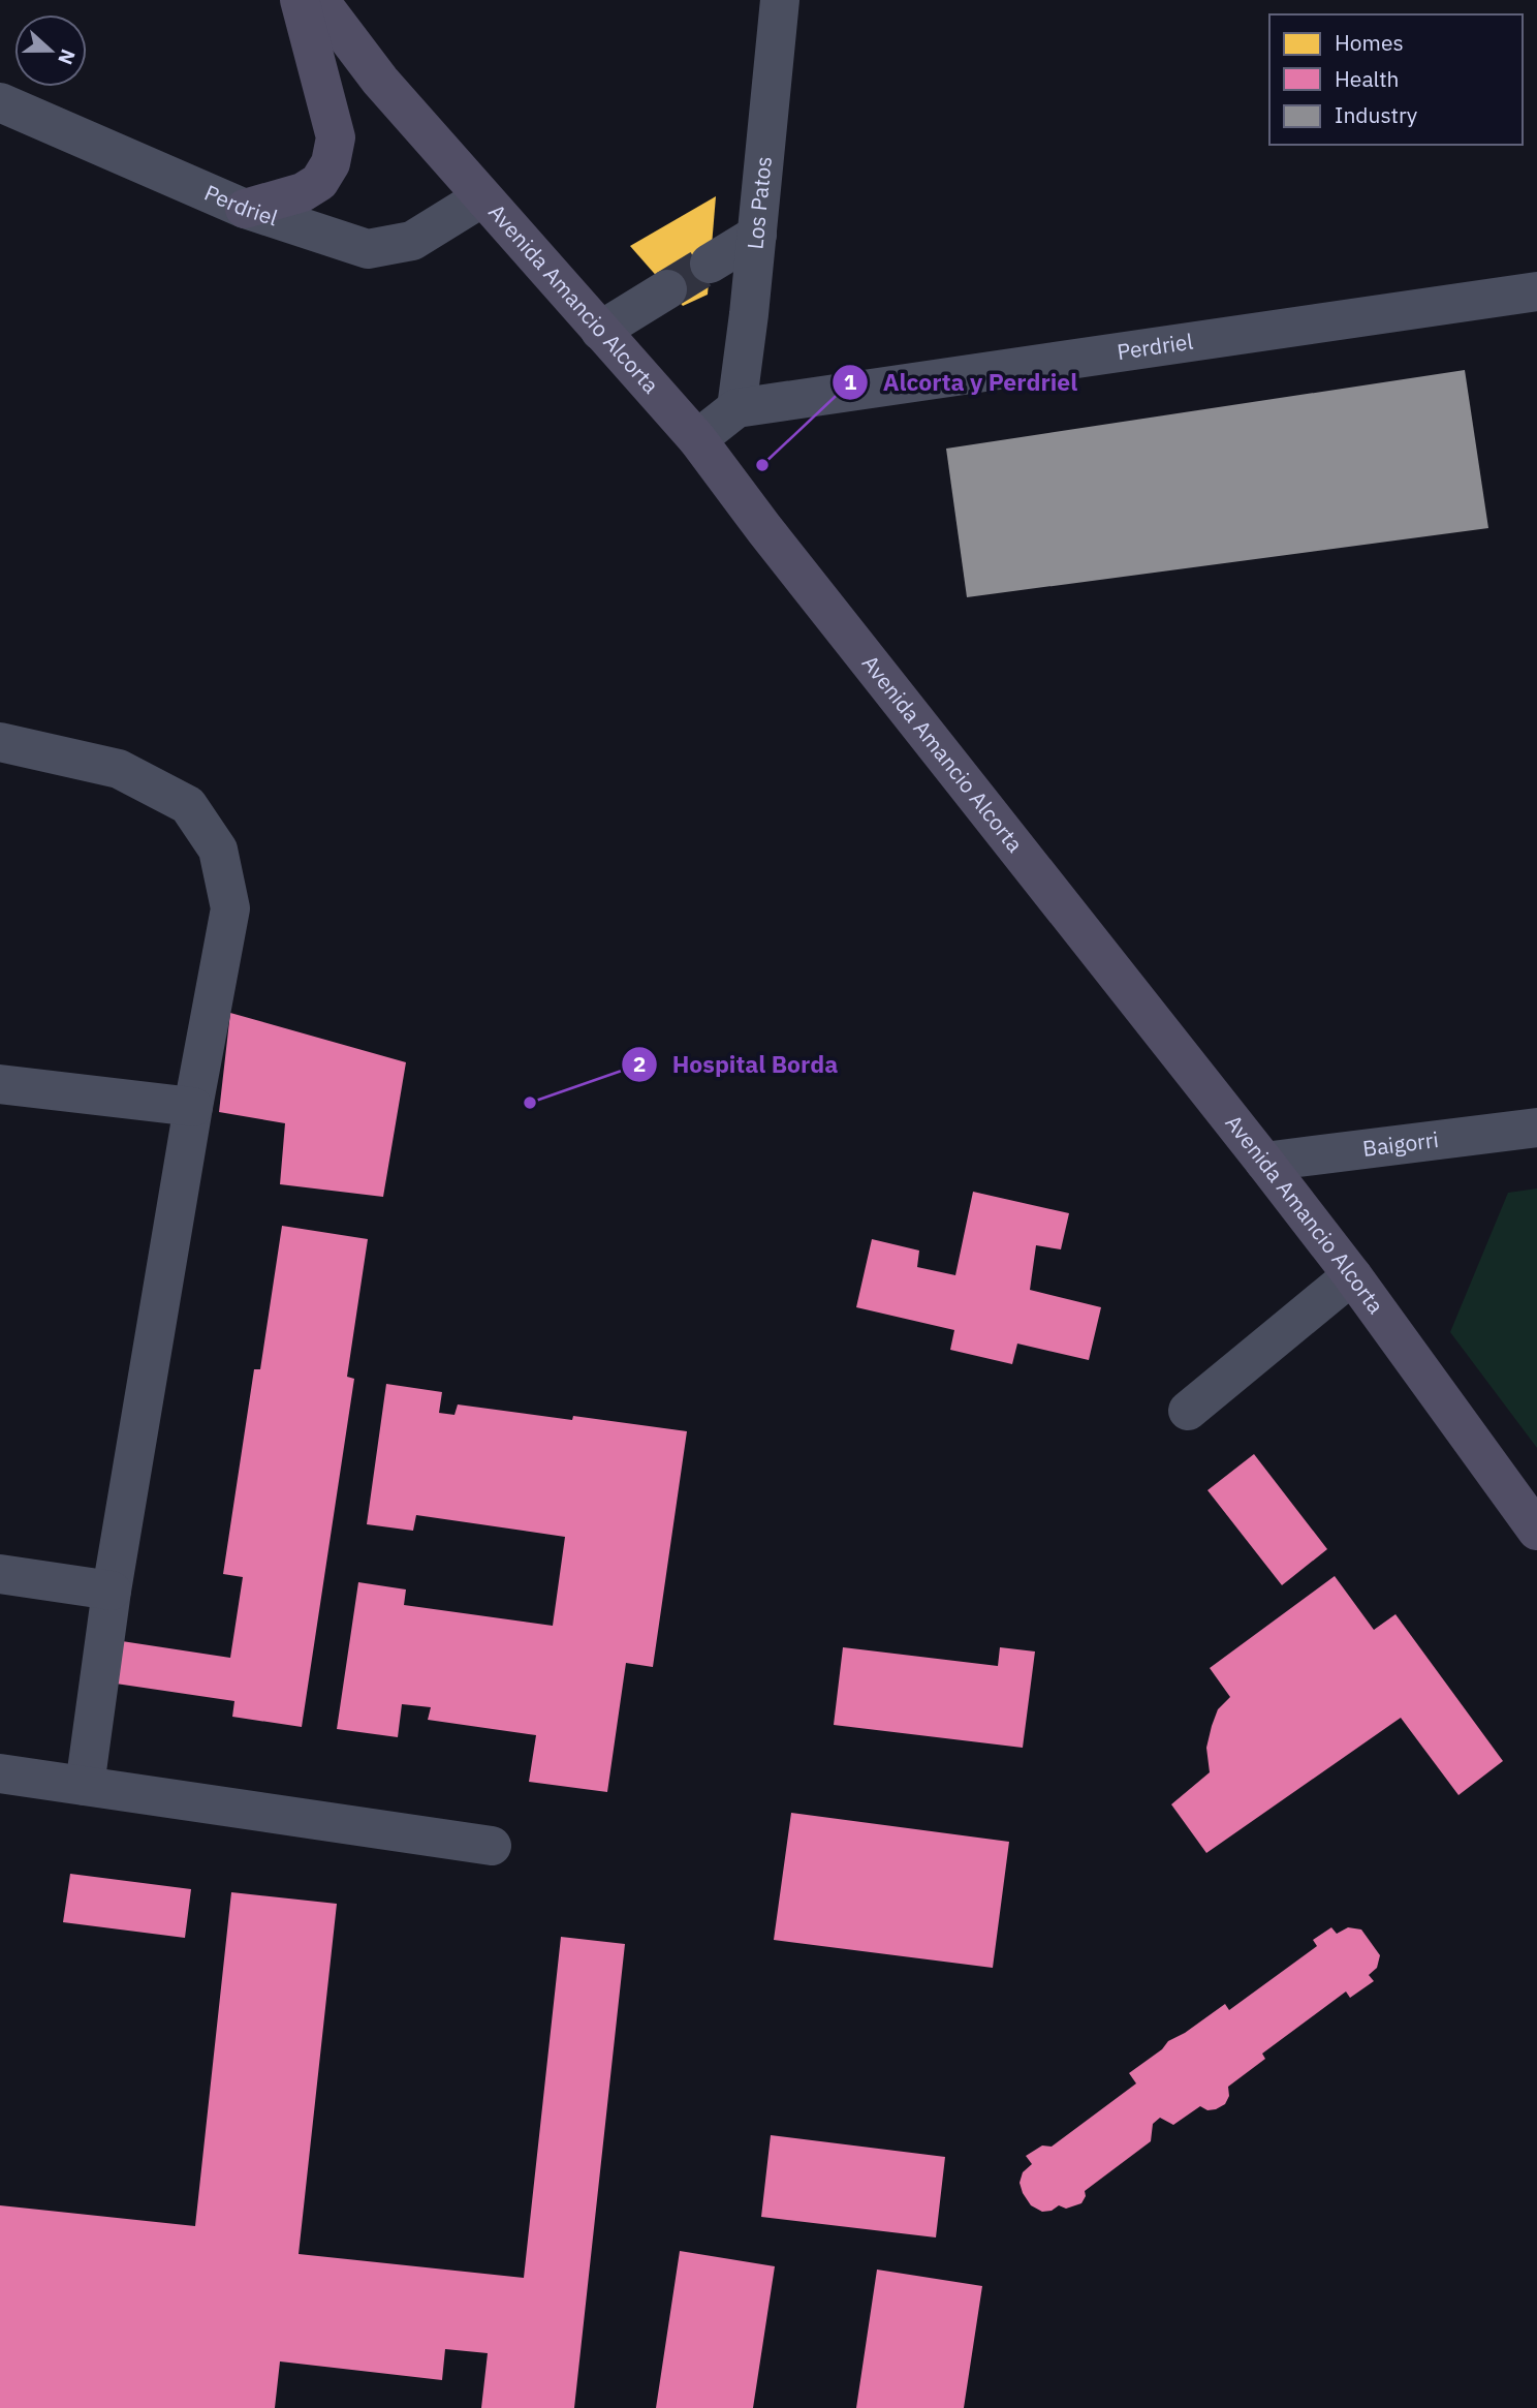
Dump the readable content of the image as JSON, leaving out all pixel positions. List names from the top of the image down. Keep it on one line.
{"streets":{"main road":["Avenida Amancio Alcorta"],"street":["Perdriel","Los Patos","Baigorri"]},"crossings":[["Perdriel","Los Patos"],["Perdriel","Avenida Amancio Alcorta"],["Avenida Amancio Alcorta","Baigorri"]],"places":["Alcorta y Perdriel","Hospital Borda"],"legend":["Homes","Health","Industry"],"north":"right"}
